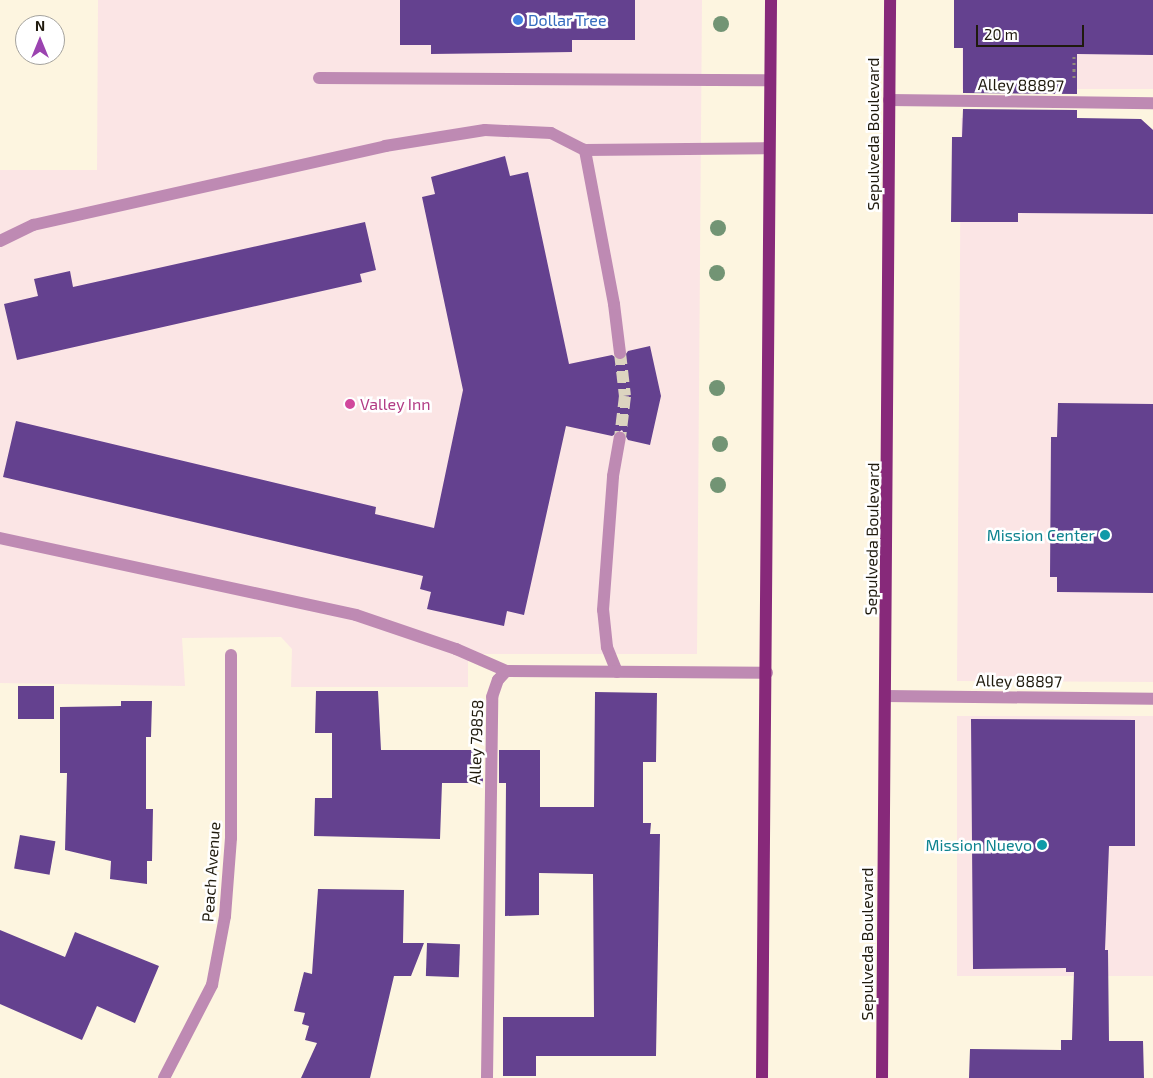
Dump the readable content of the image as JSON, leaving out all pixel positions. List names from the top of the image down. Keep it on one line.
{"streets":{"main road":["Sepulveda Boulevard"],"street":["Alley 88897","Alley 79858","Peach Avenue"]},"crossings":[["Alley 88897","Sepulveda Boulevard"]],"places":["Dollar Tree","Valley Inn","Mission Center","Mission Nuevo"],"scale_bar":"20 m","north":"top"}
